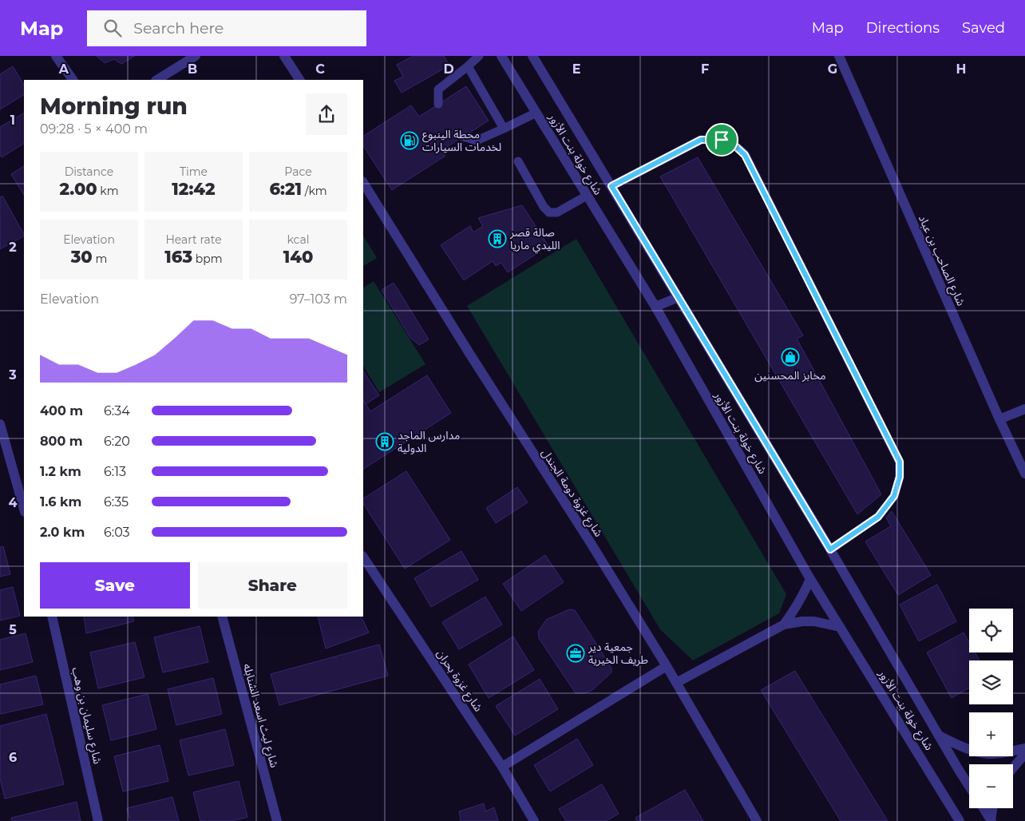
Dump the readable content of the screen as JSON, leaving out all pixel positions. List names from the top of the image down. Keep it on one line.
{"streets":{"street":["شارع خولة بنت الأزور","شارع الصاحب بن عباد","شارع غزوة دومة الجندل","شارع غزوة بحران","شارع سليمان بن وهب","شارع ليث اسعد الشنابله"]},"places":{"fuel station":["محطة الينبوع لخدمات السيارات"],"building":["صالة قصر الليدي ماريا","مدارس الماجد الدولية"],"shop":["مخابز المحسنين"],"office":["جمعية دير طريف الخيرية"]},"page":{"header":"Map","search":"Search here","nav":["Map","Directions","Saved"],"heading":["Morning run","09:28 · 5 × 400 m"],"stats":[["Distance","2.00 km"],["Time","12:42"],["Pace","6:21 /km"],["Elevation","30 m"],["Heart rate","163 bpm"],["kcal","140"]],"chart":["Elevation","97–103 m"],"list":[{"name":"400 m","note":"6:34"},{"name":"800 m","note":"6:20"},{"name":"1.2 km","note":"6:13"},{"name":"1.6 km","note":"6:35"},{"name":"2.0 km","note":"6:03"}],"buttons":["Save","Share"],"map_buttons":["+","−"]},"grid":{"columns":["A","B","C","D","E","F","G","H"],"rows":["1","2","3","4","5","6"]}}
